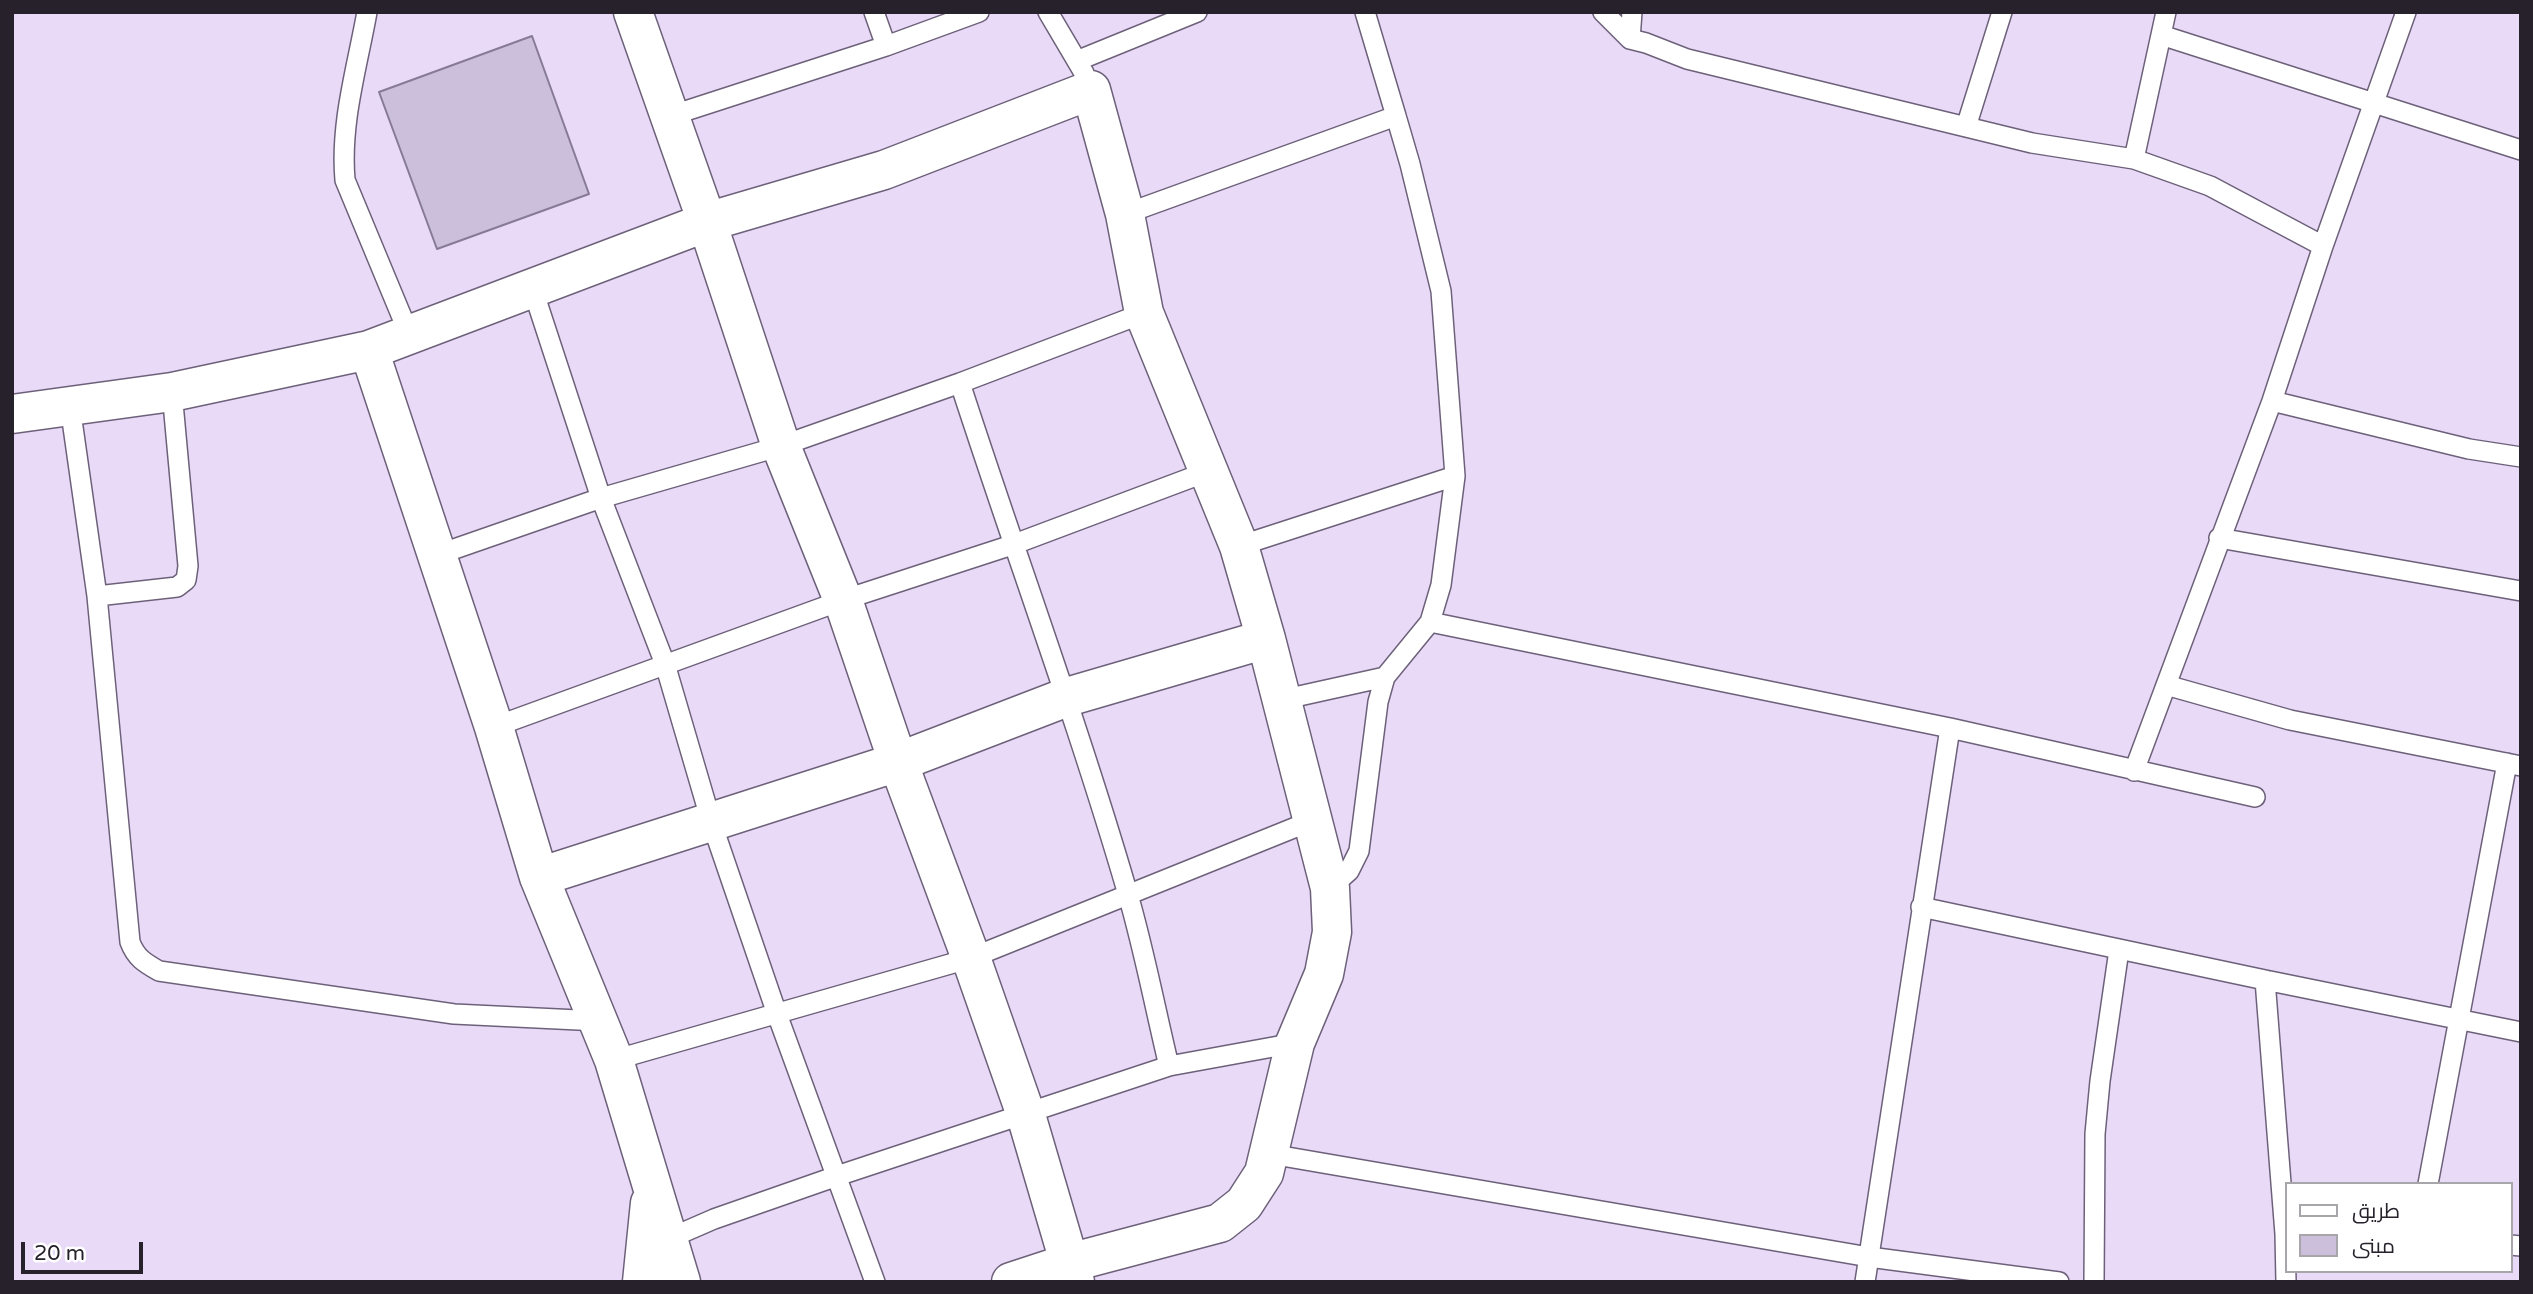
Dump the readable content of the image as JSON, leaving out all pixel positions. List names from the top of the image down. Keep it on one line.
{"legend":["طريق","مبنى"],"scale_bar":"20 m"}
